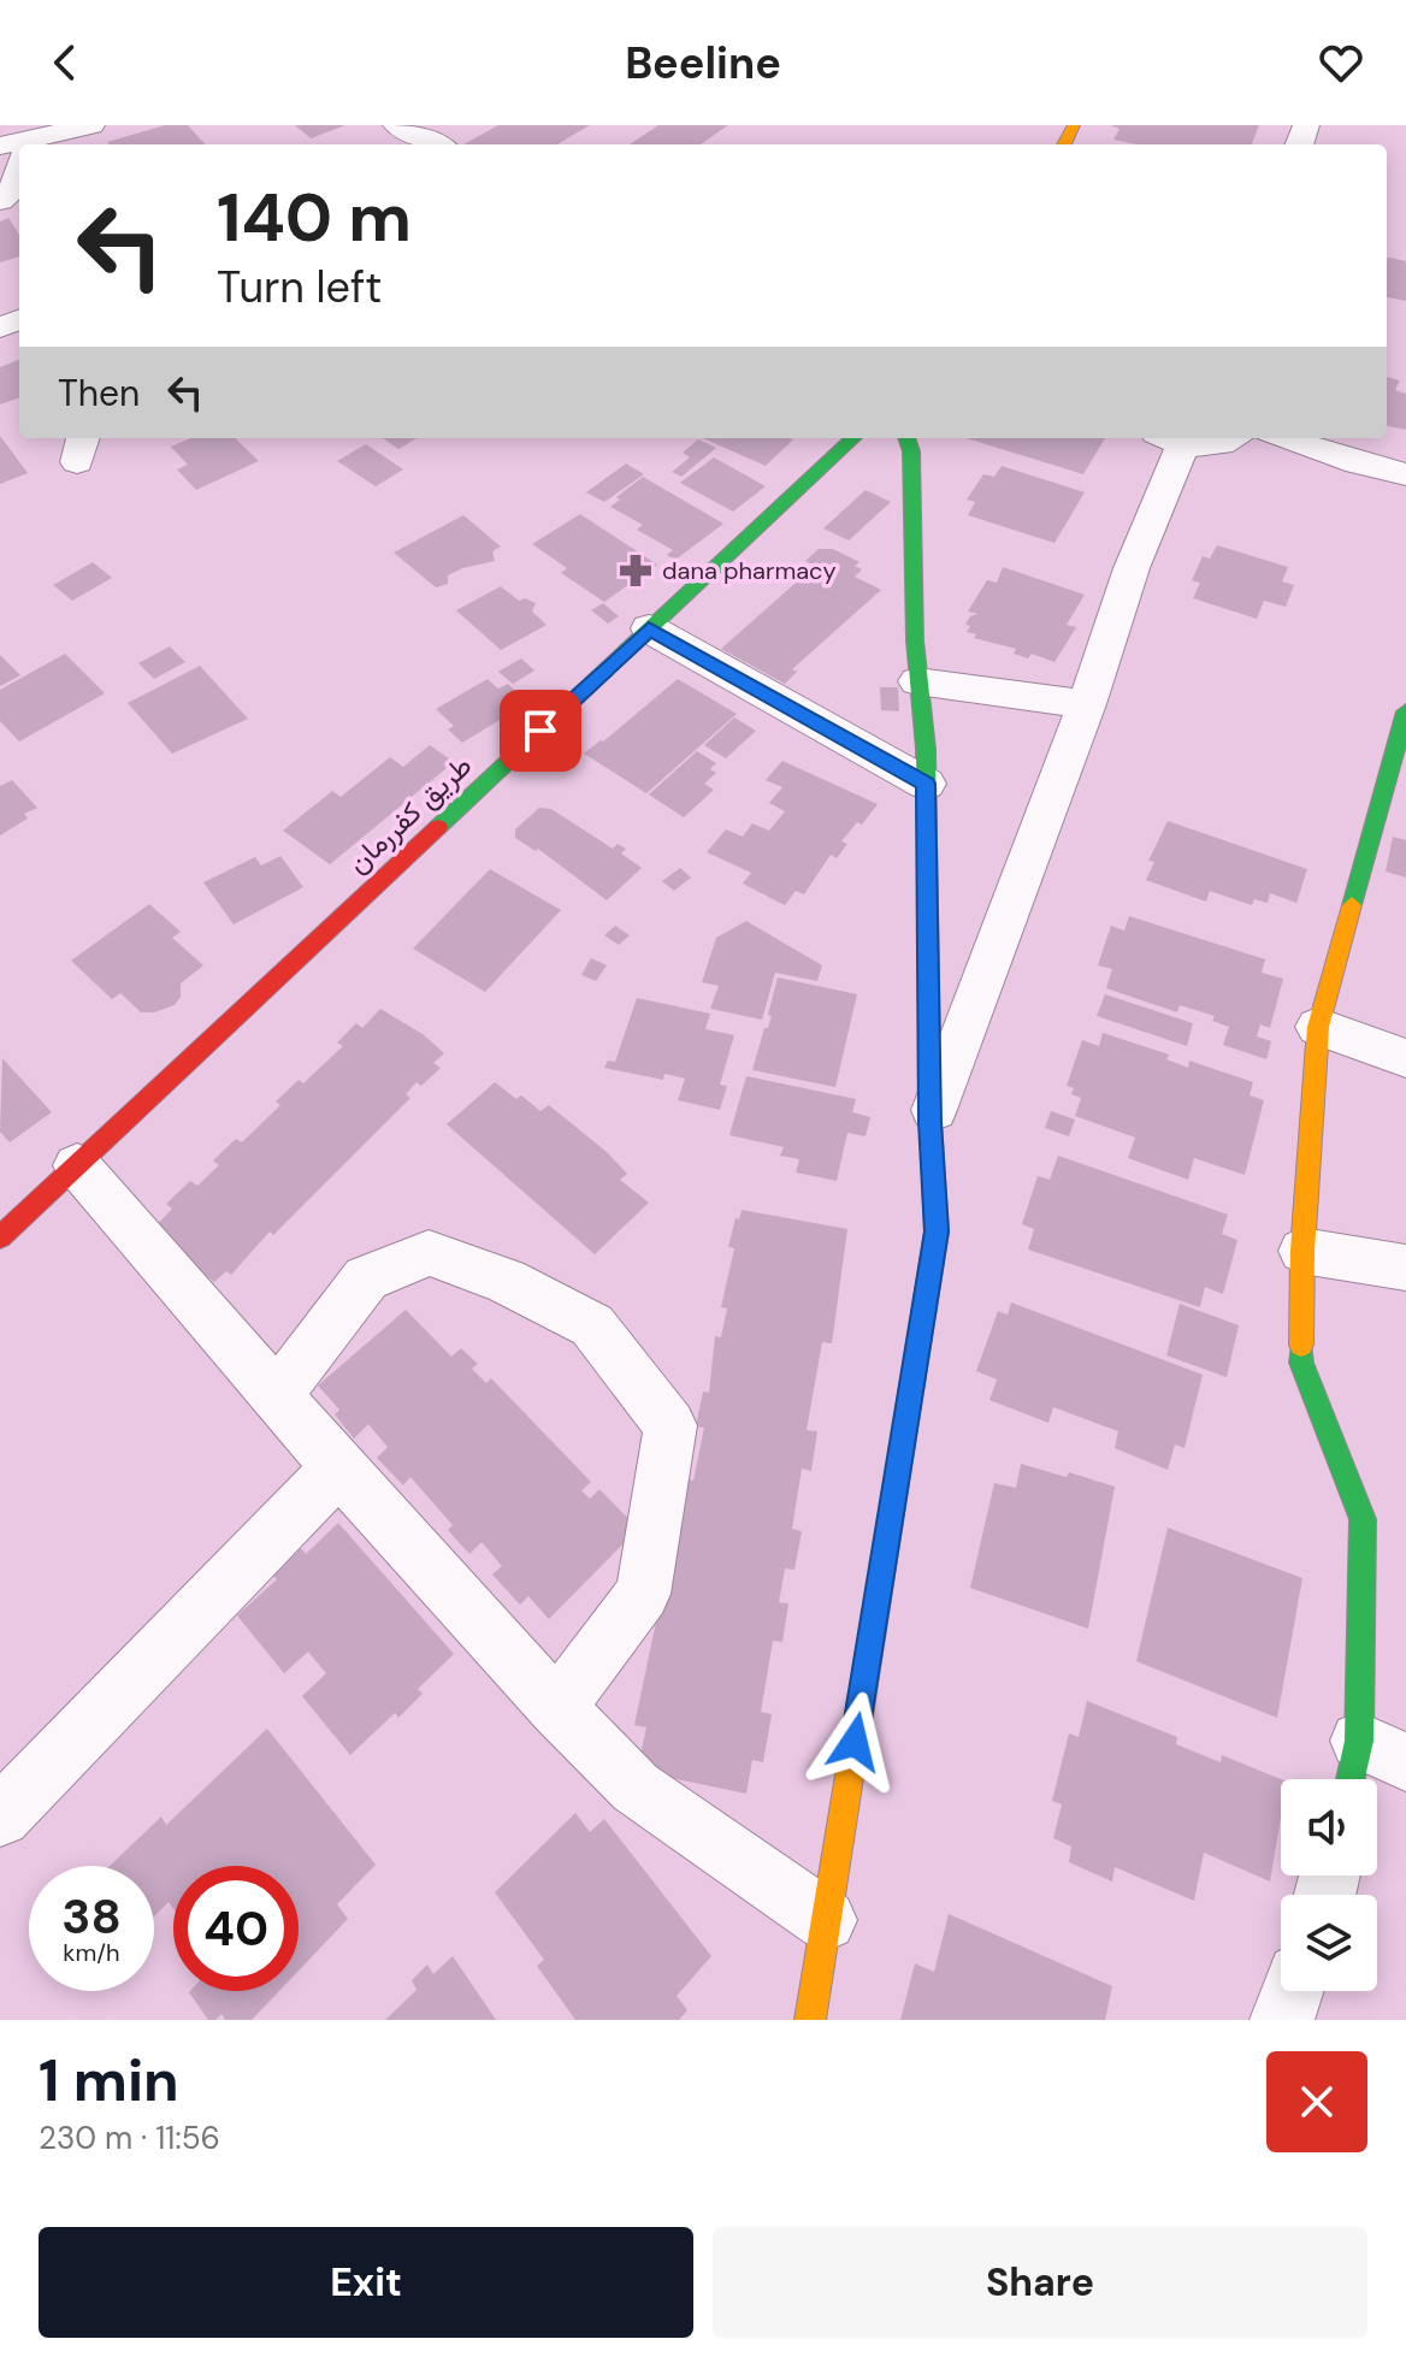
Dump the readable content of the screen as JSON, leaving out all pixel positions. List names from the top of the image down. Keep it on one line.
{"streets":{"street":["طريق كفررمان"]},"places":{"pharmacy":["dana pharmacy"]},"page":{"header":"Beeline","turn":["140 m","Turn left"],"then":"Then","speed":"38 km/h","limit":"40","heading":["1 min","230 m · 11:56"],"buttons":["Exit","Share"]}}
